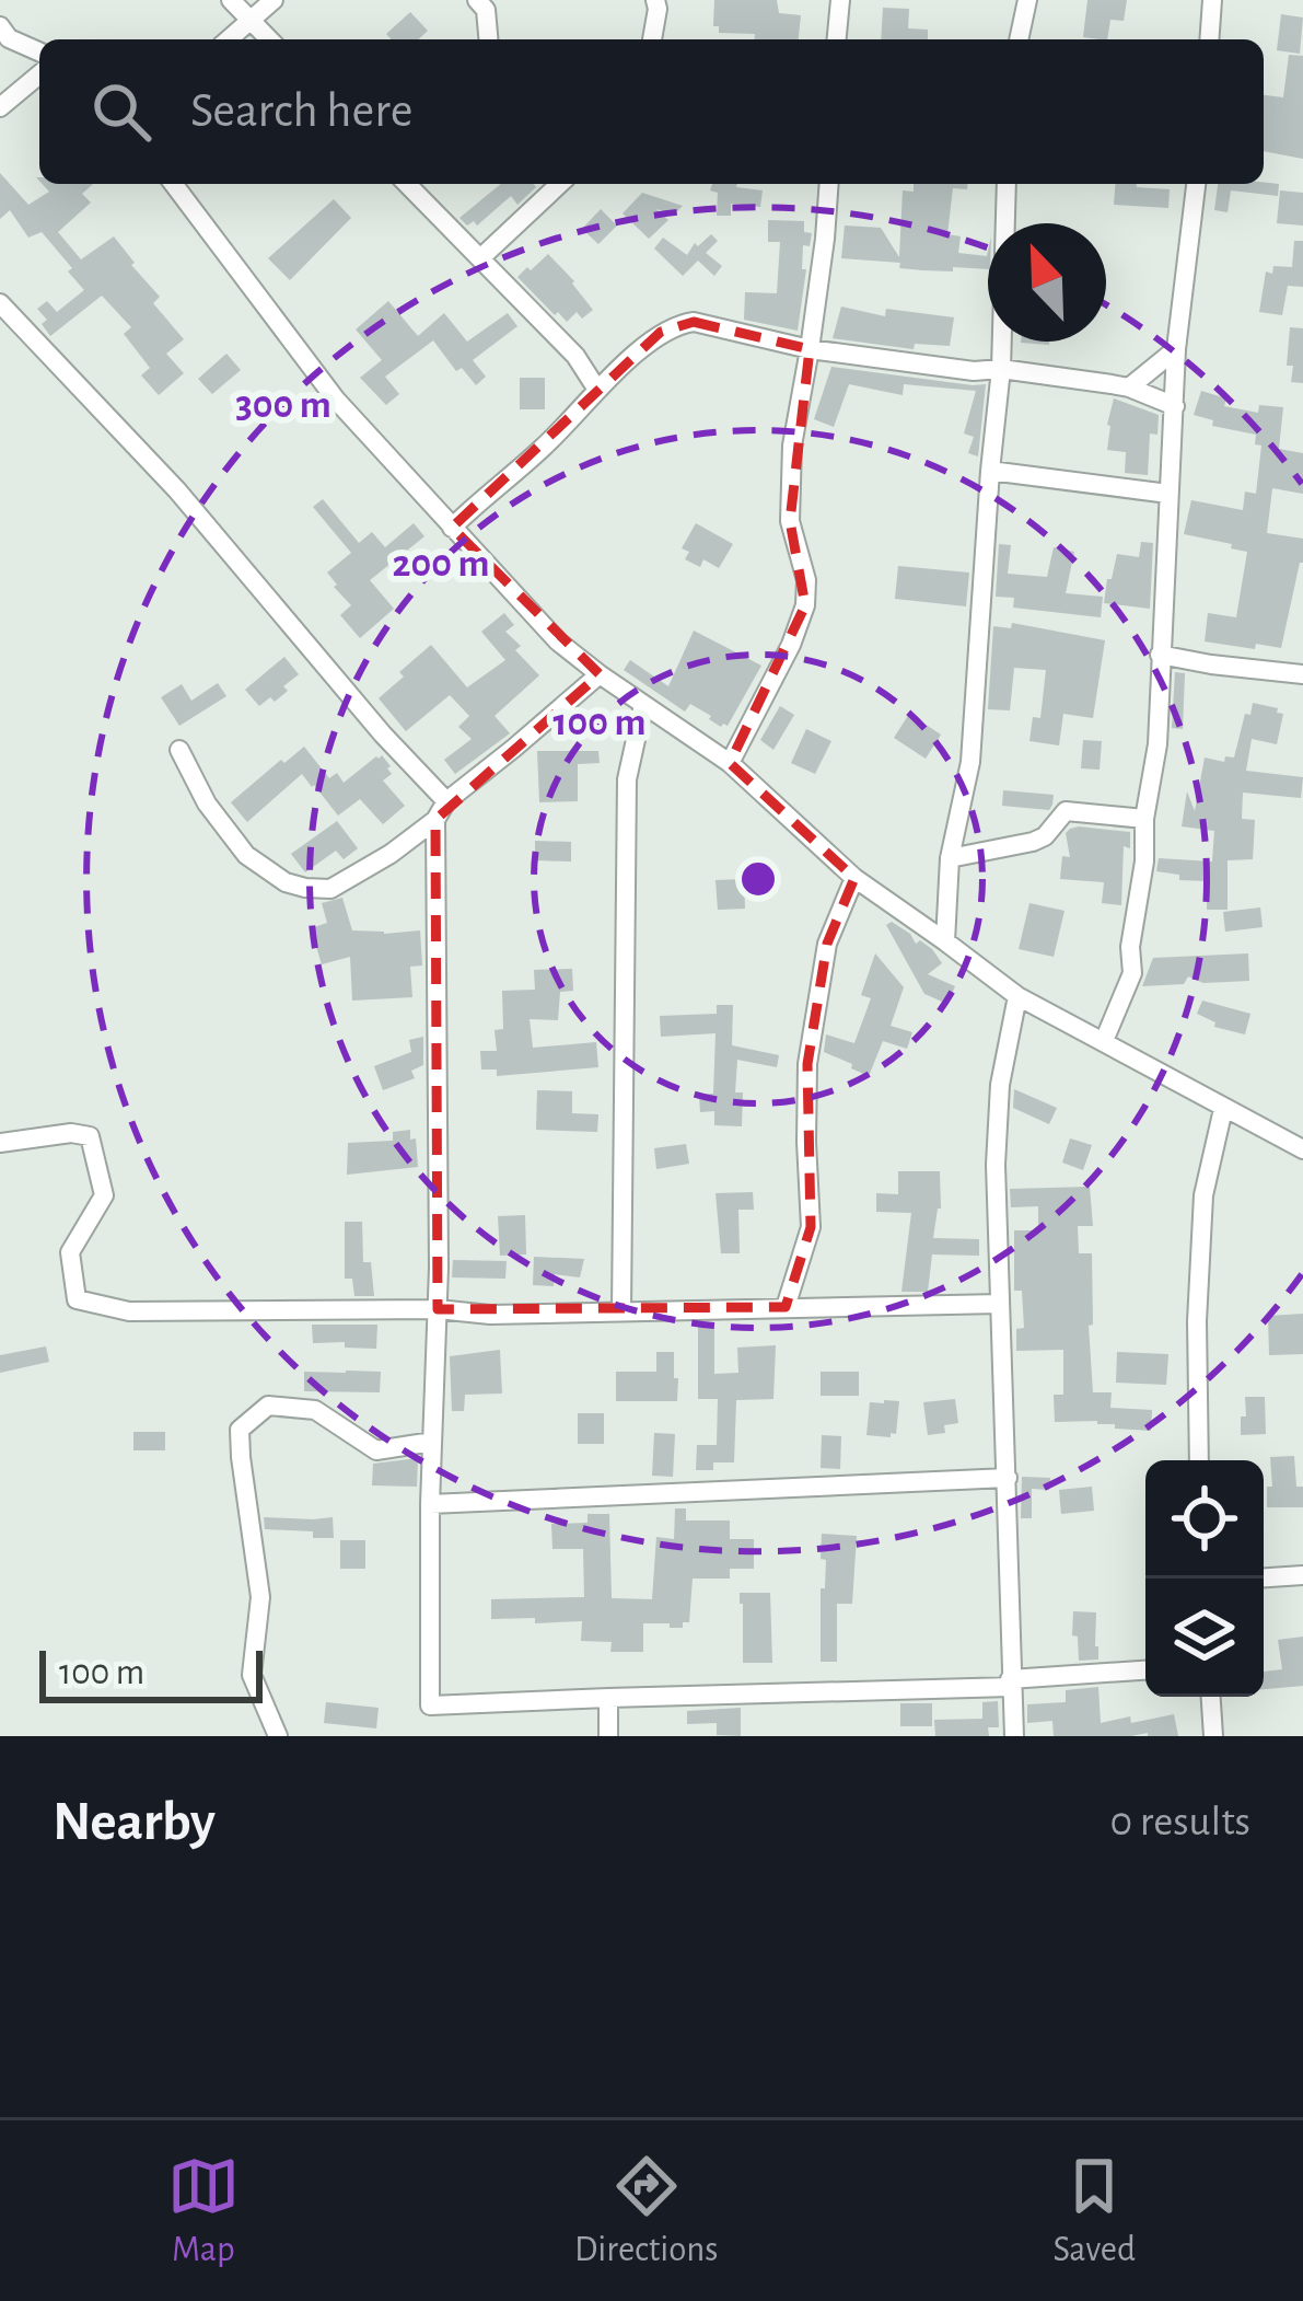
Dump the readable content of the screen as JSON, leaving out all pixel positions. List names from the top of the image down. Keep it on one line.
{"scale_bar":"100 m","north":"top left","page":{"search":"Search here","scale":"100 m","heading":["Nearby","0 results"],"nav":["Map","Directions","Saved"]},"rings":["300 m","200 m","100 m"]}
